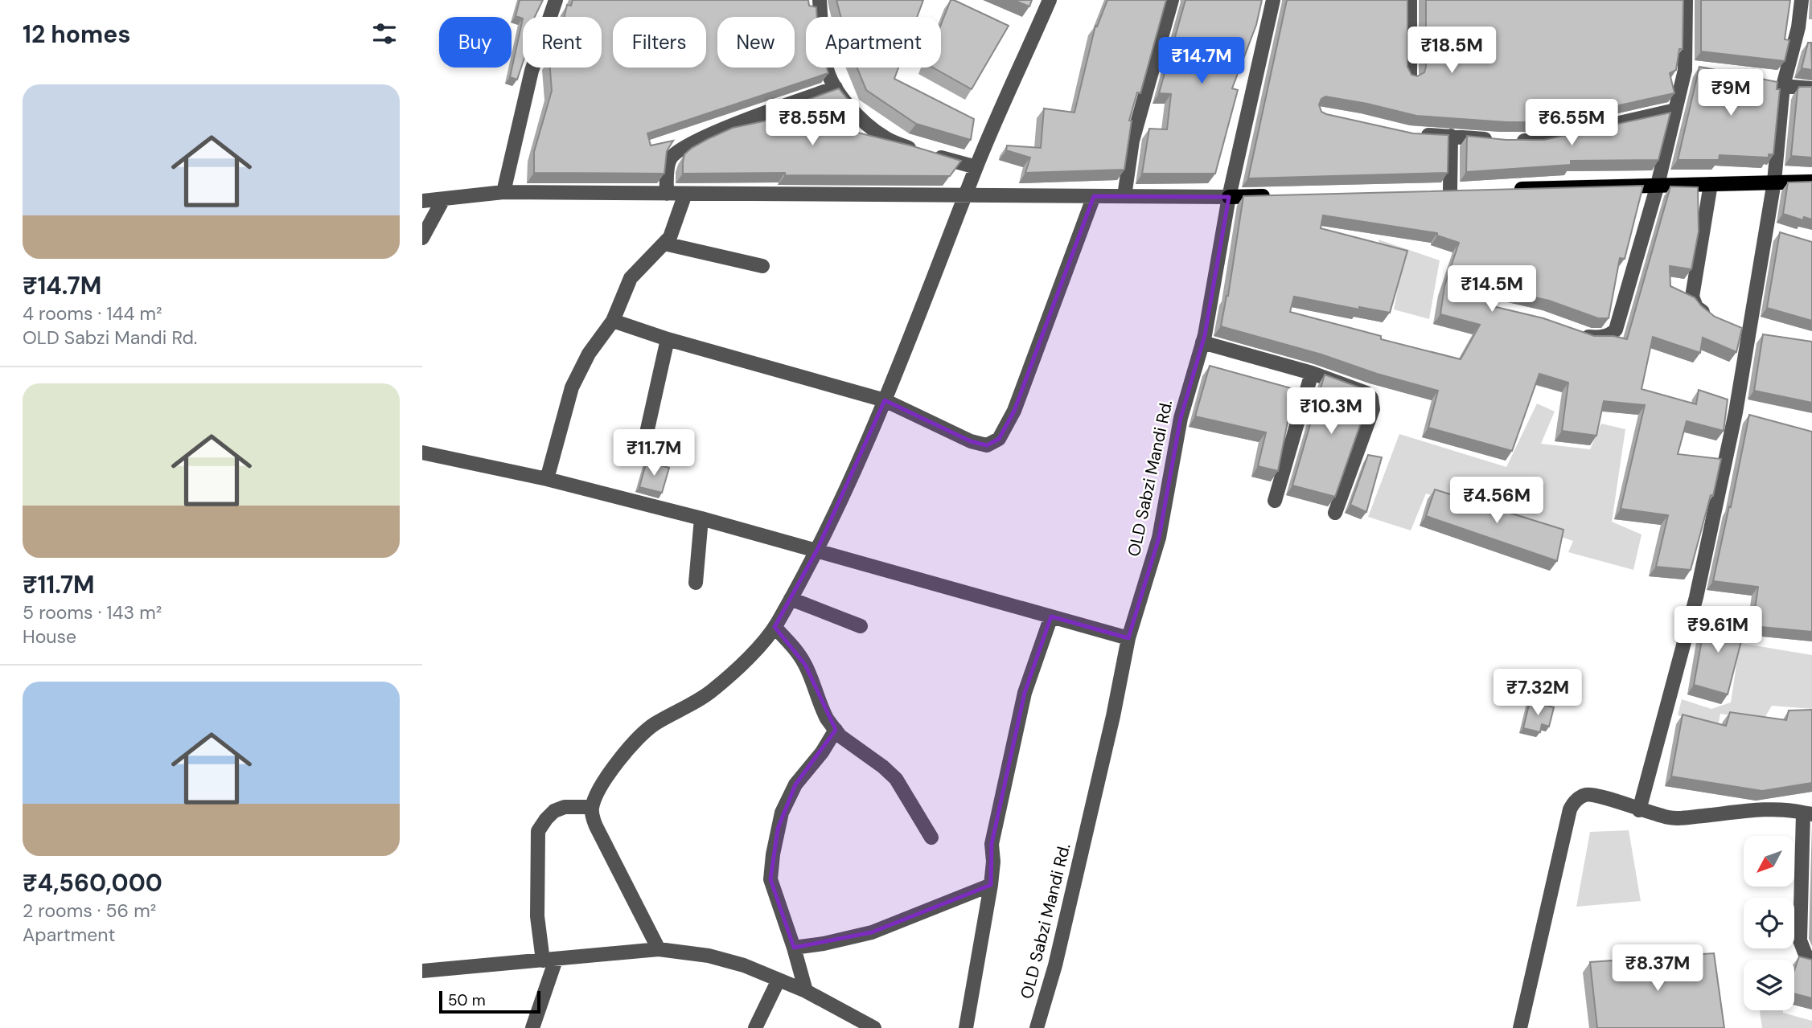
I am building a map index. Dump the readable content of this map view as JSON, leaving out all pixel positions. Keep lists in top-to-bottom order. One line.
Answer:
{"streets":{"street":["OLD Sabzi Mandi Rd."]},"scale_bar":"50 m","north":"bottom left","page":{"heading":"12 homes","chip":["Buy","Rent","Filters","New","Apartment"],"price":["₹18.5M","₹14.7M","₹9M","₹8.55M","₹6.55M","₹14.5M","₹10.3M","₹11.7M","₹4.56M","₹9.61M","₹7.32M","₹8.37M"],"list":[{"name":"₹14.7M","note":"4 rooms · 144 m² · OLD Sabzi Mandi Rd."},{"name":"₹11.7M","note":"5 rooms · 143 m² · House"},{"name":"₹4,560,000","note":"2 rooms · 56 m² · Apartment"}],"scale":"50 m"}}
